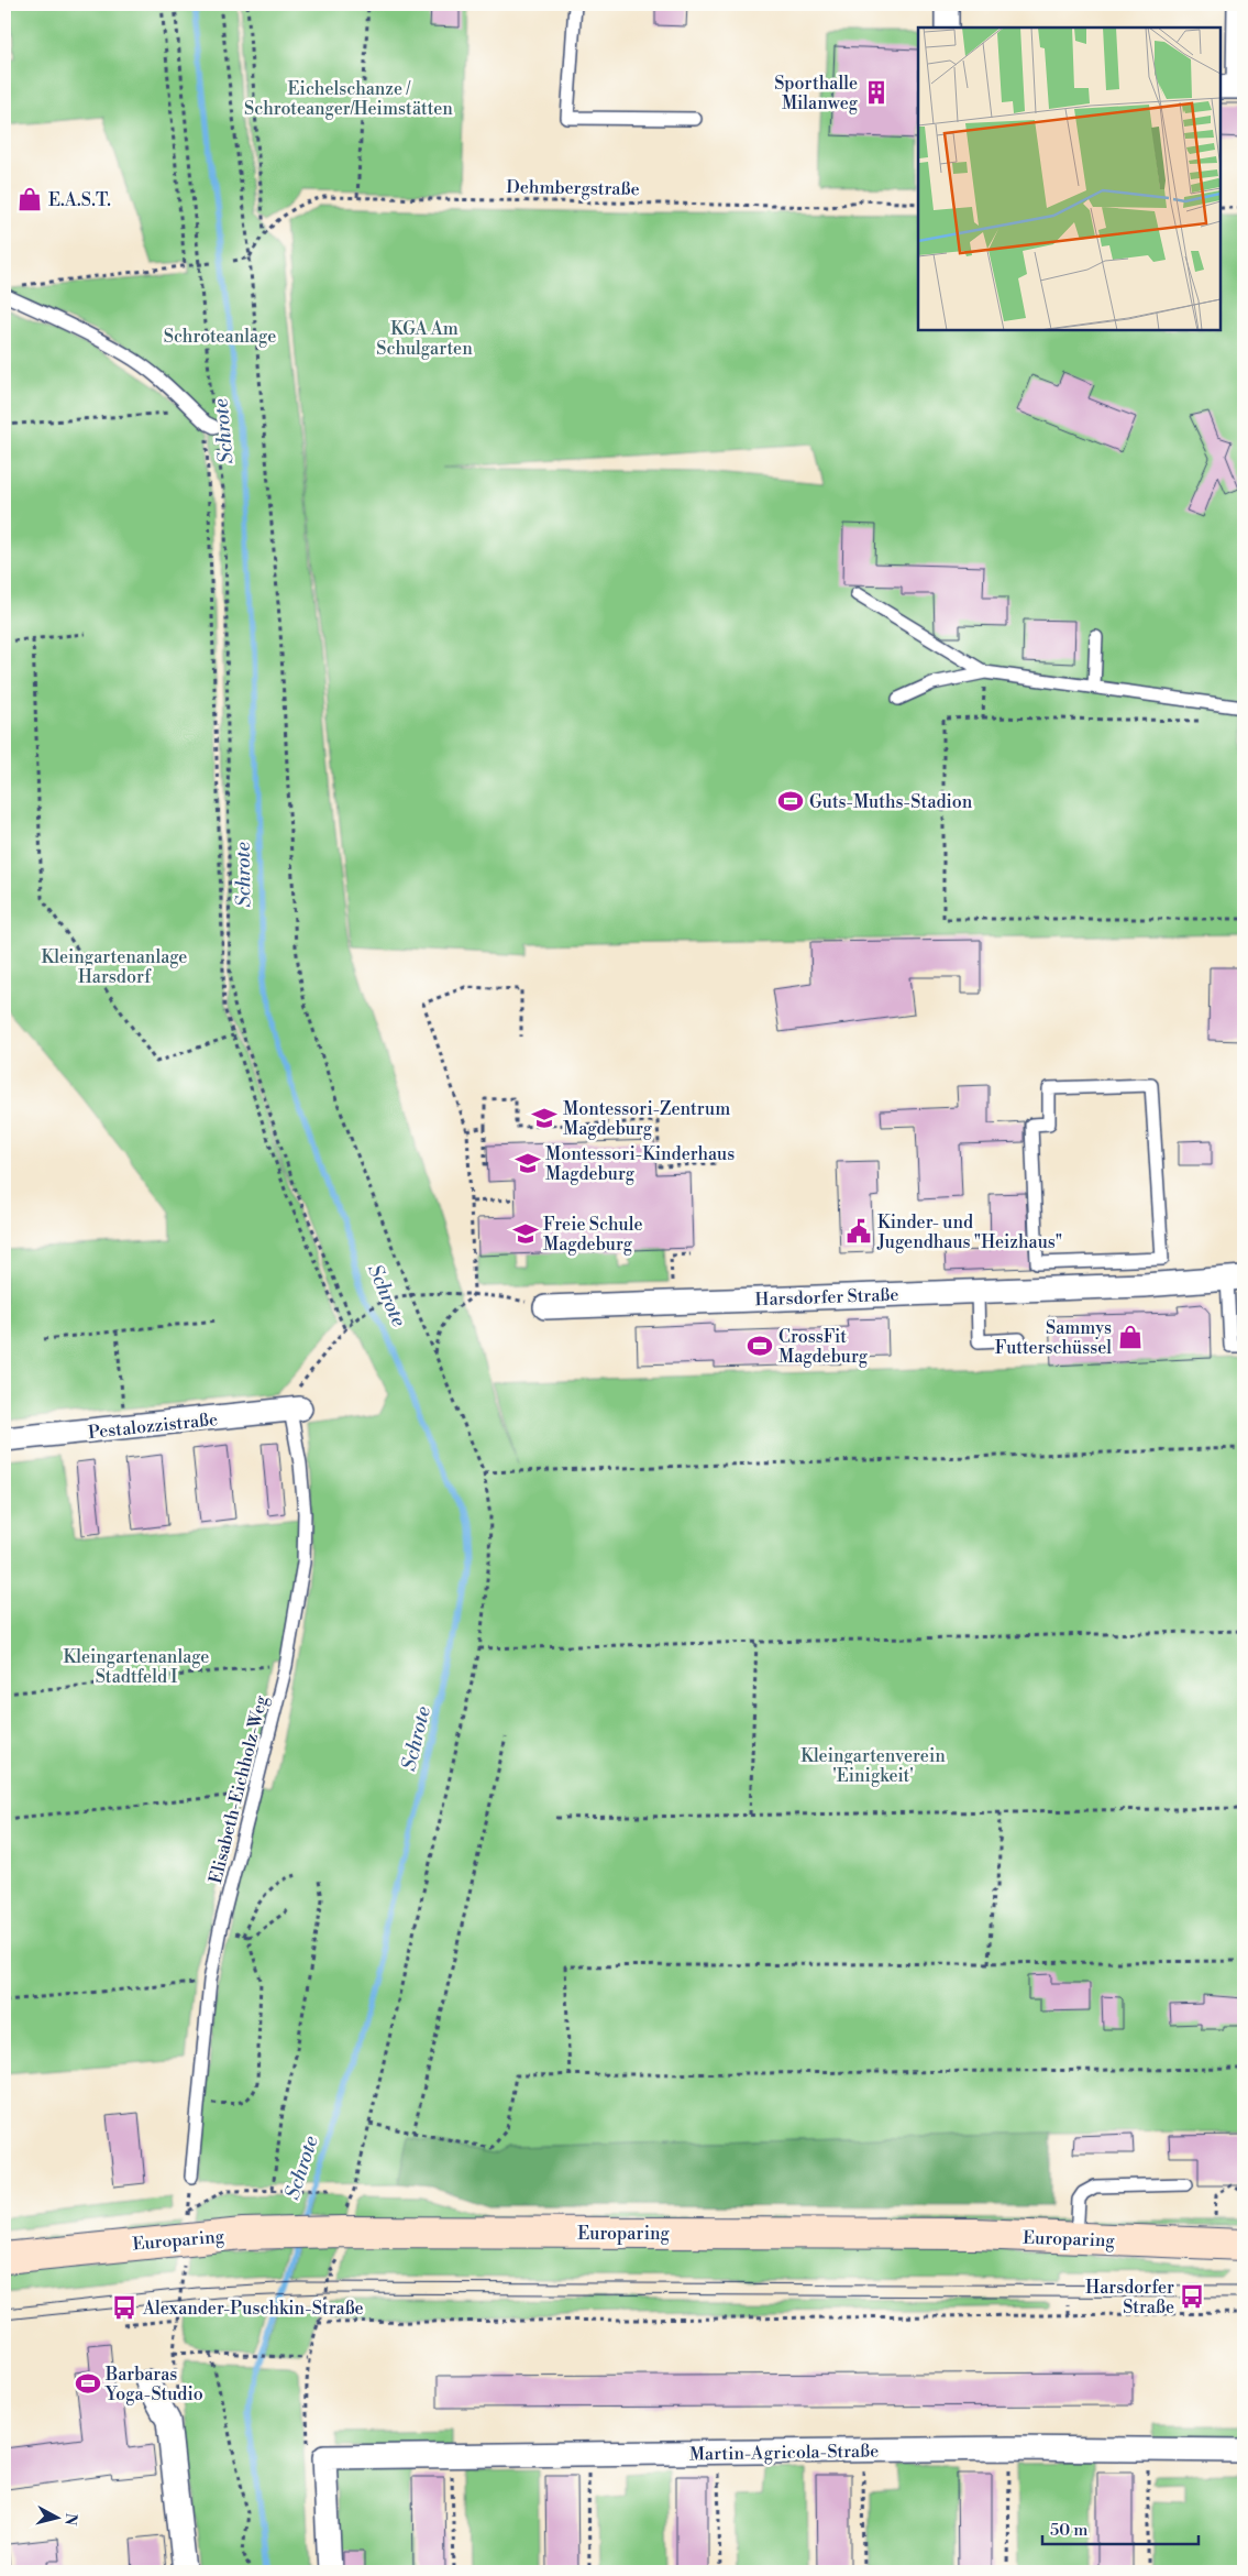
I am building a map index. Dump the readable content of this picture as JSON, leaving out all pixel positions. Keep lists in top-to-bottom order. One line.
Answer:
{"streets":{"main road":["Europaring"],"street":["Harsdorfer Straße","Pestalozzistraße","Martin-Agricola-Straße"],"lane":["Elisabeth-Eichholz-Weg"],"path":["Dehmbergstraße"]},"crossings":[["Pestalozzistraße","Elisabeth-Eichholz-Weg"]],"water":["Schrote"],"parks":["Eichelschanze / Schroteanger/Heimstätten","KGA Am Schulgarten","Schroteanlage","Kleingartenanlage Harsdorf","Kleingartenanlage Stadtfeld I","Kleingartenverein 'Einigkeit'"],"places":{"building":["Sporthalle Milanweg"],"shop":["E.A.S.T.","Sammys Futterschüssel"],"sports":["Guts-Muths-Stadion","CrossFit Magdeburg","Barbaras Yoga-Studio"],"school or university":["Montessori-Zentrum Magdeburg","Montessori-Kinderhaus Magdeburg","Freie Schule Magdeburg"],"public building":["Kinder- und Jugendhaus \"Heizhaus\""],"bus stop":["Harsdorfer Straße","Alexander-Puschkin-Straße"]},"scale_bar":"50 m","north":"right"}
